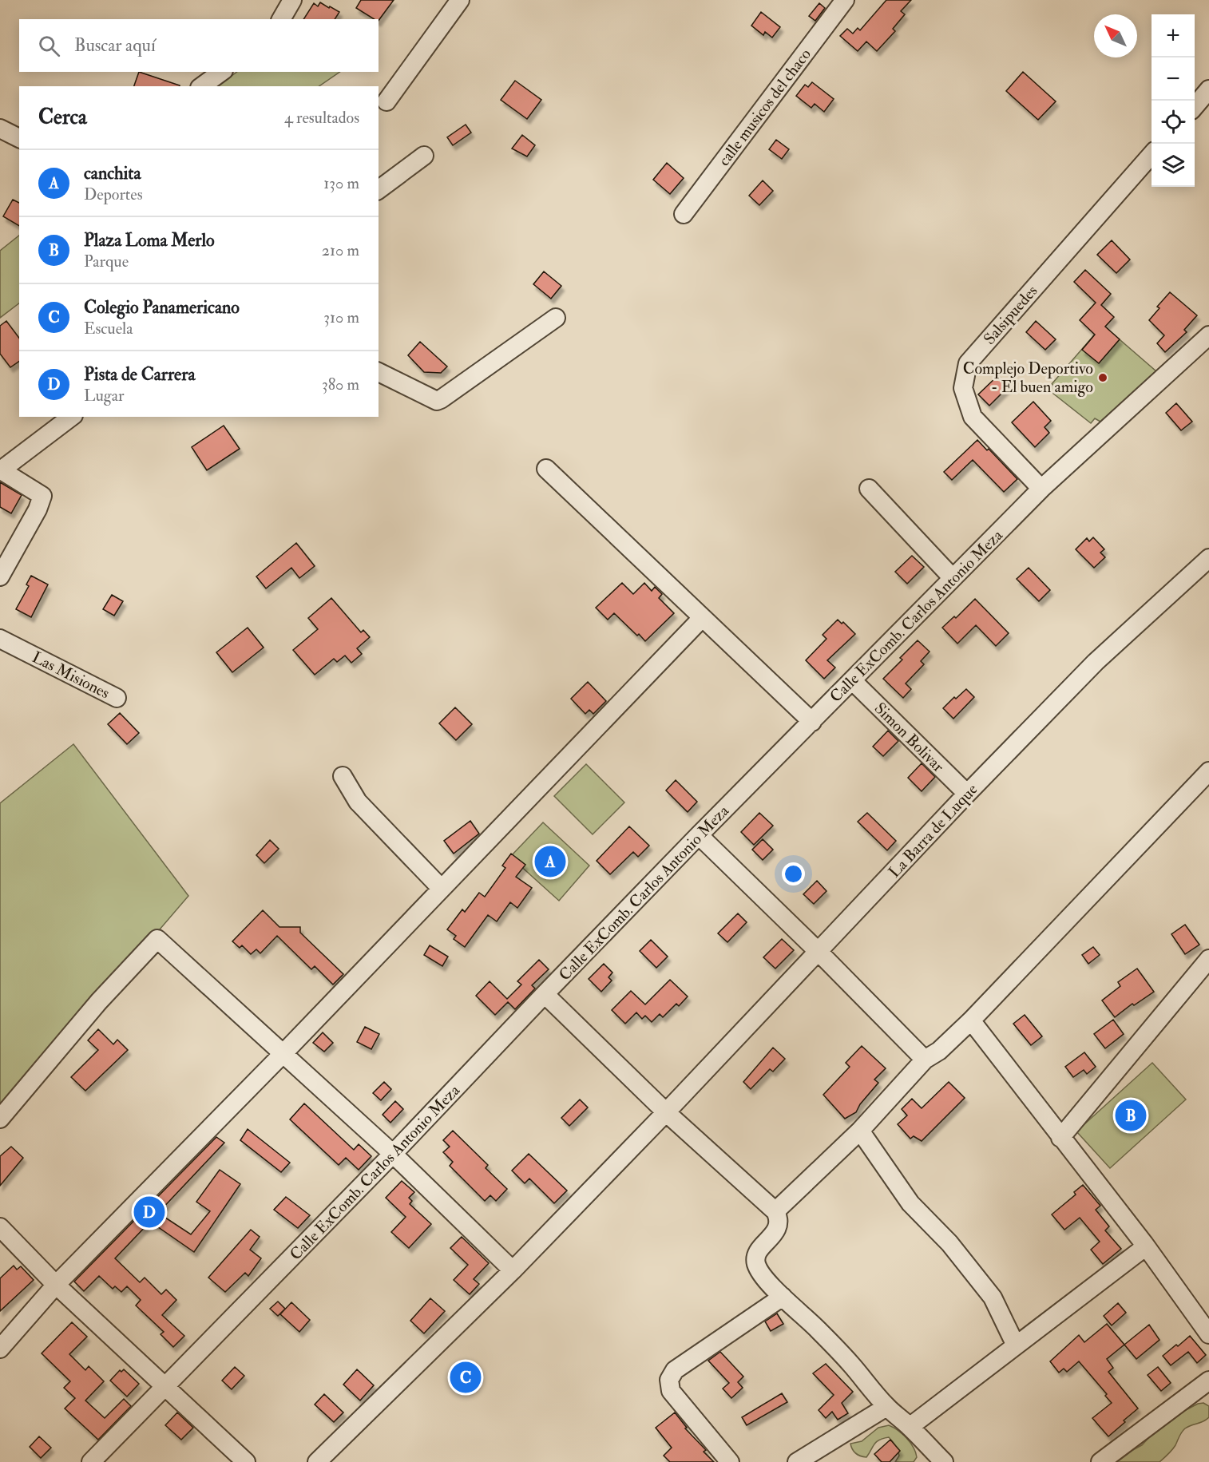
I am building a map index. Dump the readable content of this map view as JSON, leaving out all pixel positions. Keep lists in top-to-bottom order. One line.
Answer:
{"streets":{"street":["calle musicos del chaco","Salsipuedes","Calle ExComb. Carlos Antonio Meza","Las Misiones","Simon Bolivar","La Barra de Luque"]},"crossings":[["Salsipuedes","Calle ExComb. Carlos Antonio Meza"],["Calle ExComb. Carlos Antonio Meza","Simon Bolivar"],["Simon Bolivar","La Barra de Luque"]],"places":["Complejo Deportivo - El buen amigo"],"north":"top left","page":{"map_buttons":["+","−"],"search":"Buscar aquí","heading":["Cerca","4 resultados"],"list":[{"mark":"A","name":"canchita","note":"Deportes","value":"130 m"},{"mark":"B","name":"Plaza Loma Merlo","note":"Parque","value":"210 m"},{"mark":"C","name":"Colegio Panamericano","note":"Escuela","value":"310 m"},{"mark":"D","name":"Pista de Carrera","note":"Lugar","value":"380 m"}],"pins":["A","B","D","C"]}}
